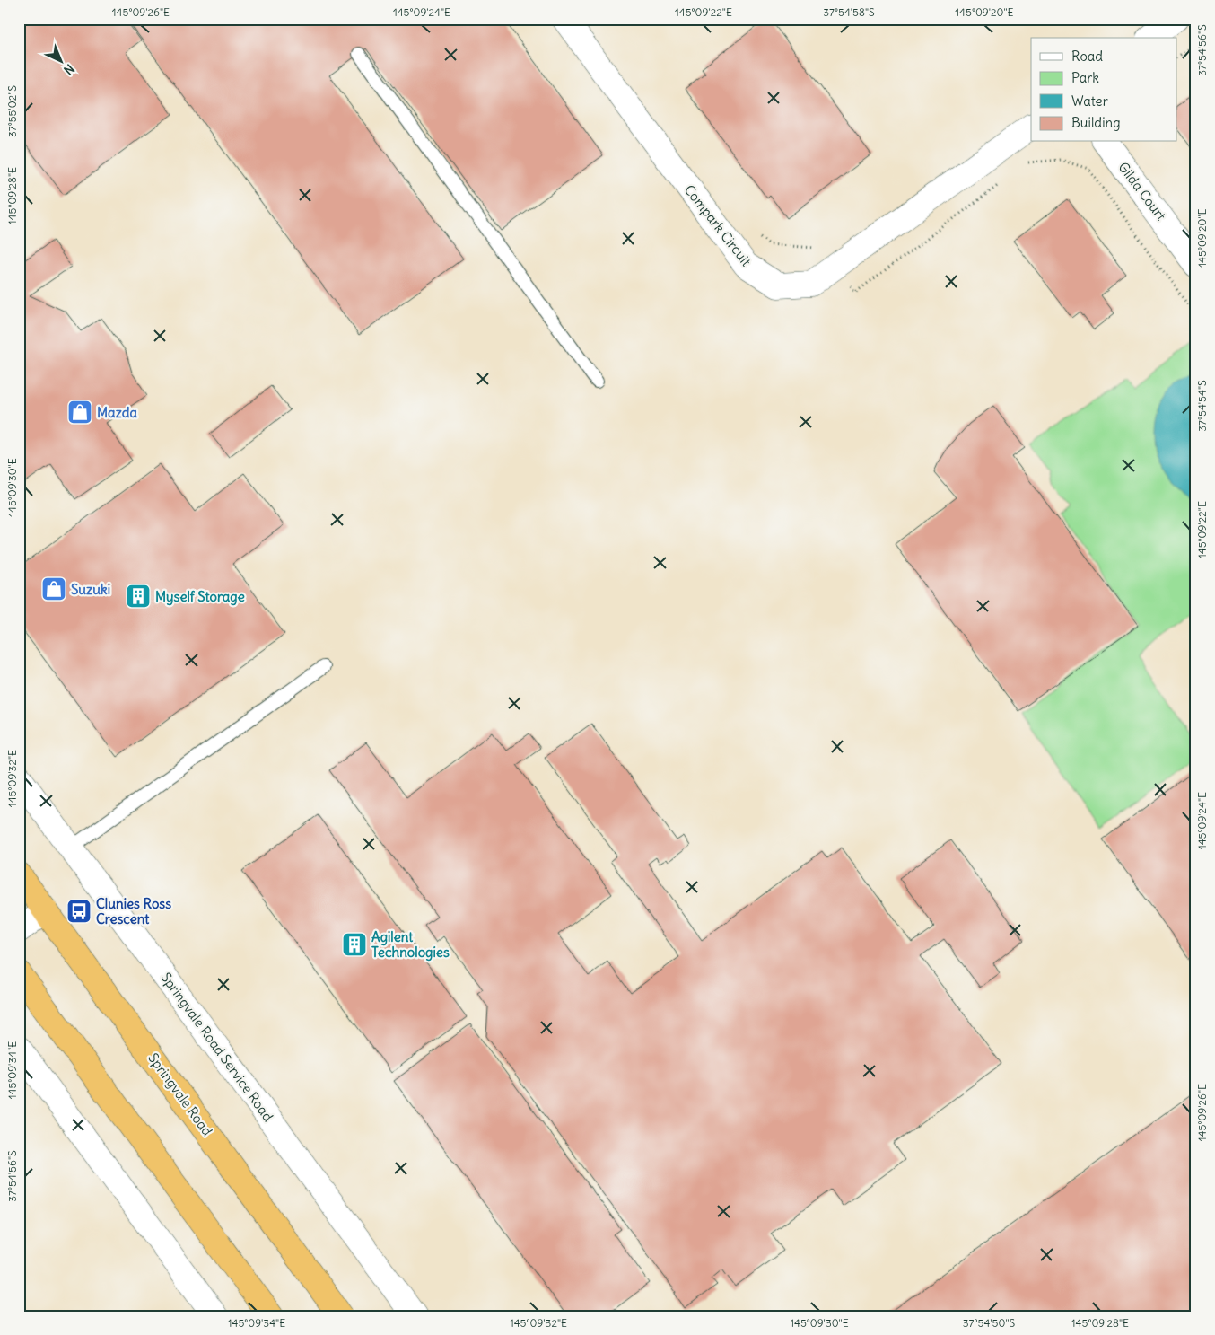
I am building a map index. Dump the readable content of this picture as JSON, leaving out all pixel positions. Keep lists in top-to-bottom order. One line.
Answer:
{"streets":{"highway":["Springvale Road"],"street":["Gilda Court","Compark Circuit","Springvale Road Service Road"]},"places":{"shop":["Mazda","Suzuki"],"building":["Myself Storage","Agilent Technologies"],"bus stop":["Clunies Ross Crescent"]},"legend":["Road","Park","Water","Building"],"north":"bottom right","coordinates":["145°09'26\"E","145°09'24\"E","145°09'22\"E","37°54'58\"S","145°09'20\"E","37°54'56\"S","37°55'02\"S","145°09'28\"E","37°54'54\"S","145°09'30\"E","145°09'32\"E","145°09'34\"E","37°54'50\"S"]}
